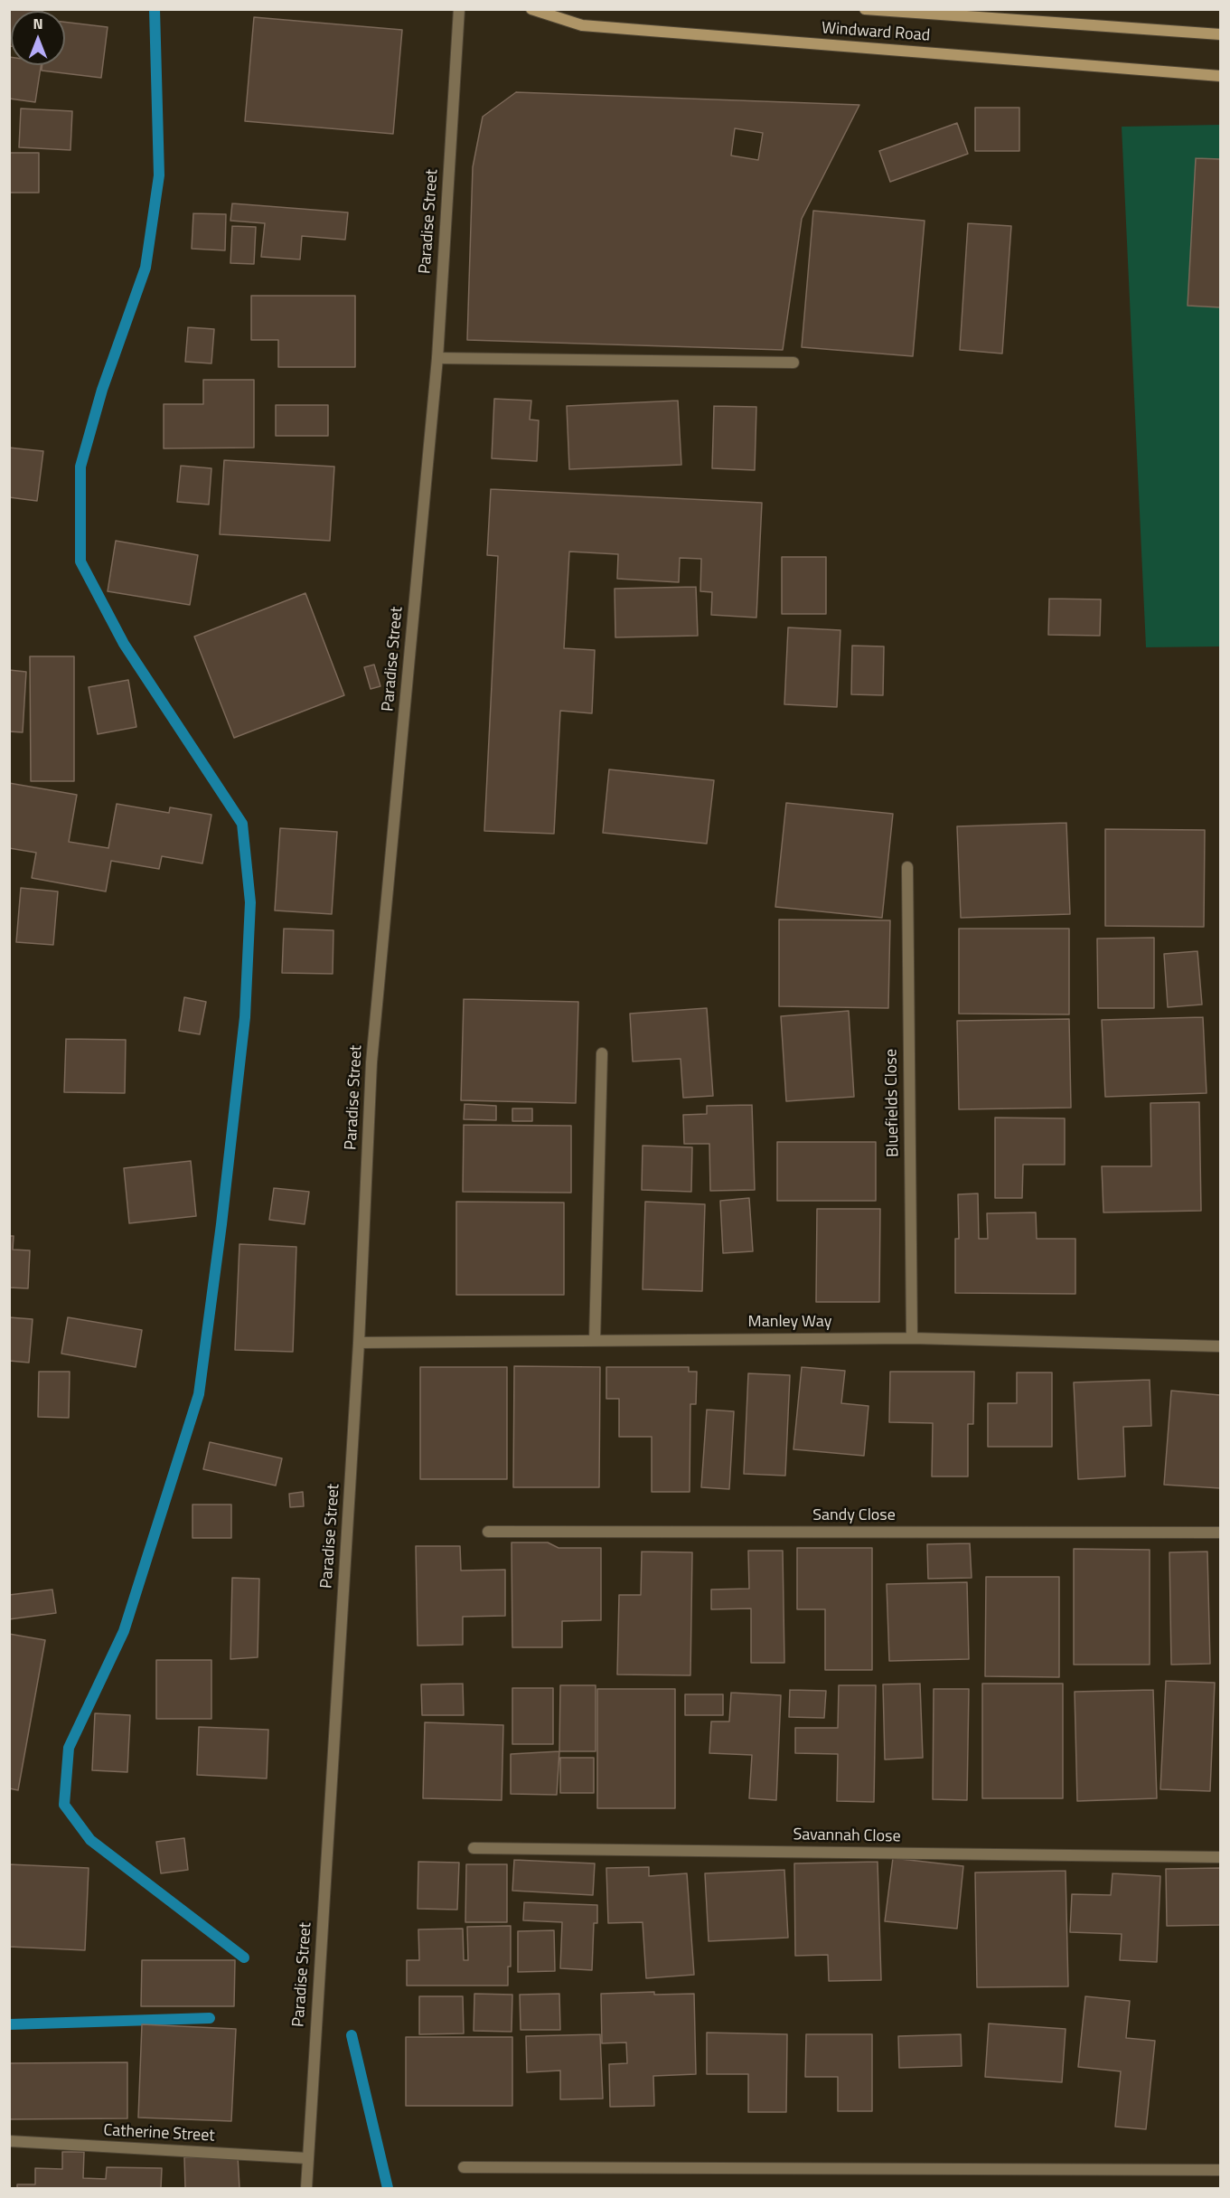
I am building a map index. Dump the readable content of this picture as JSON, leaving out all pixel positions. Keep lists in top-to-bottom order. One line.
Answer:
{"streets":{"main road":["Windward Road"],"street":["Paradise Street","Bluefields Close","Manley Way","Sandy Close","Savannah Close","Catherine Street"]},"crossings":[["Paradise Street","Manley Way"],["Paradise Street","Catherine Street"],["Bluefields Close","Manley Way"]],"north":"top"}
